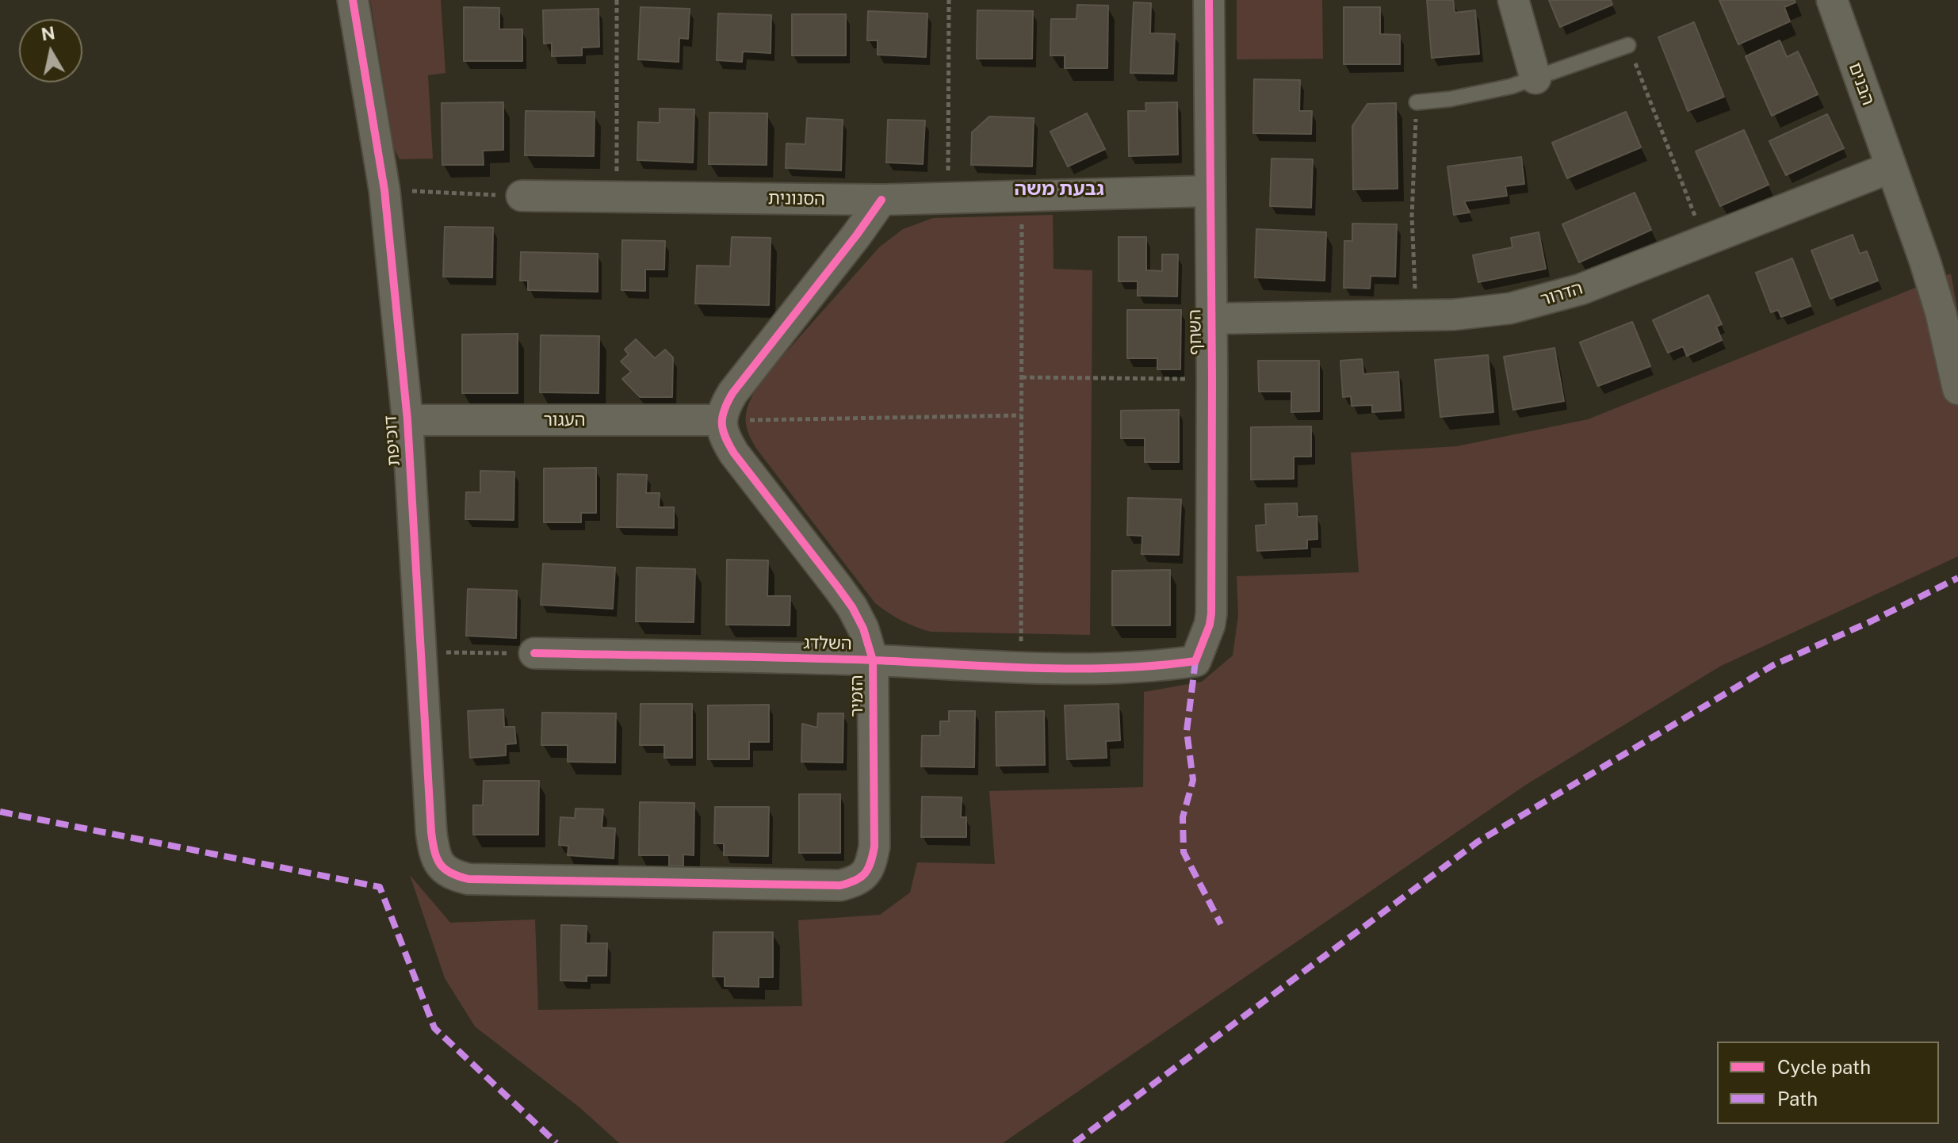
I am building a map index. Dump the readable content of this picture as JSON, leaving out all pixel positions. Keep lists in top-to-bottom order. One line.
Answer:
{"streets":{"street":["הבנים","הסנונית","הדרור","השחף","העגור","דוכיפת","השלדג","הזמיר"]},"crossings":[["הבנים","הדרור"],["הסנונית","השחף"],["הדרור","השחף"],["השחף","השלדג"],["העגור","דוכיפת"],["העגור","הזמיר"],["דוכיפת","הזמיר"],["השלדג","הזמיר"]],"districts":["גבעת משה"],"legend":["Cycle path","Path"],"north":"top"}
